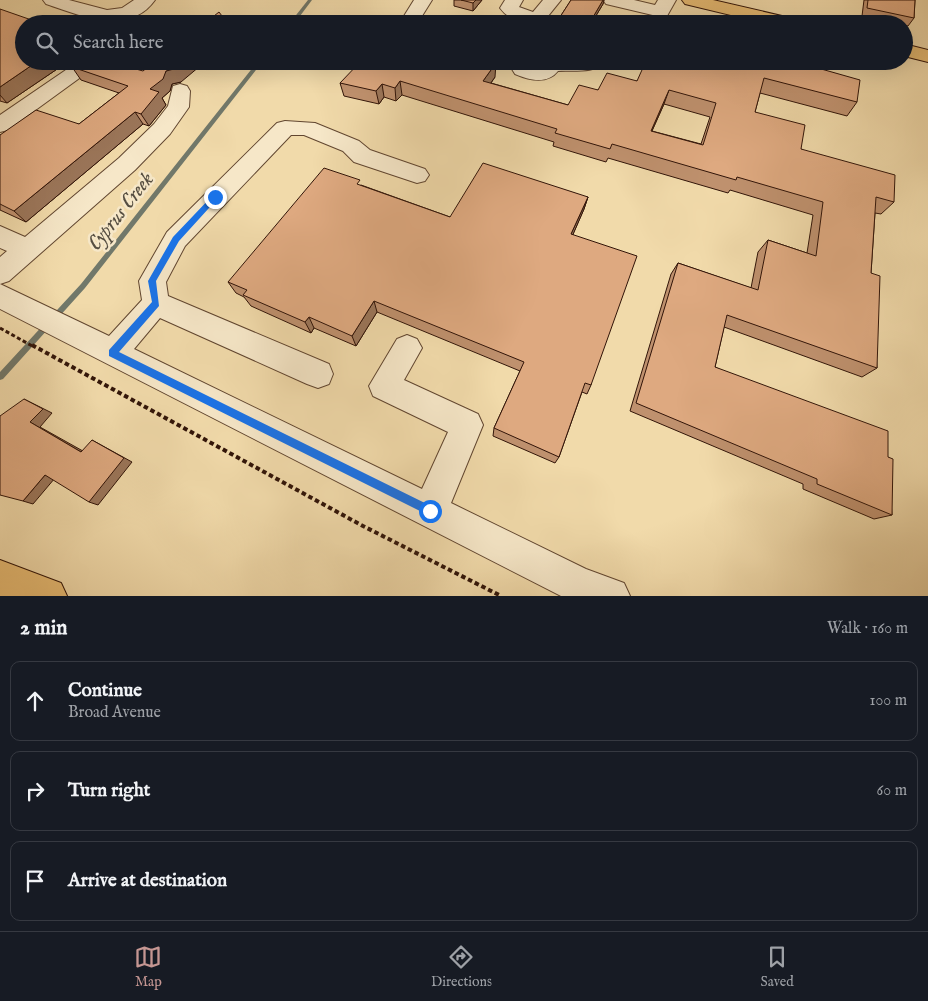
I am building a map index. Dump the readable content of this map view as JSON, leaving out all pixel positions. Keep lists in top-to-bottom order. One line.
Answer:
{"water":["Cyprus Creek"],"page":{"search":"Search here","heading":["2 min","Walk · 160 m"],"list":[["Continue","Broad Avenue","100 m"],["Turn right","60 m"],"Arrive at destination"],"nav":["Map","Directions","Saved"]}}
